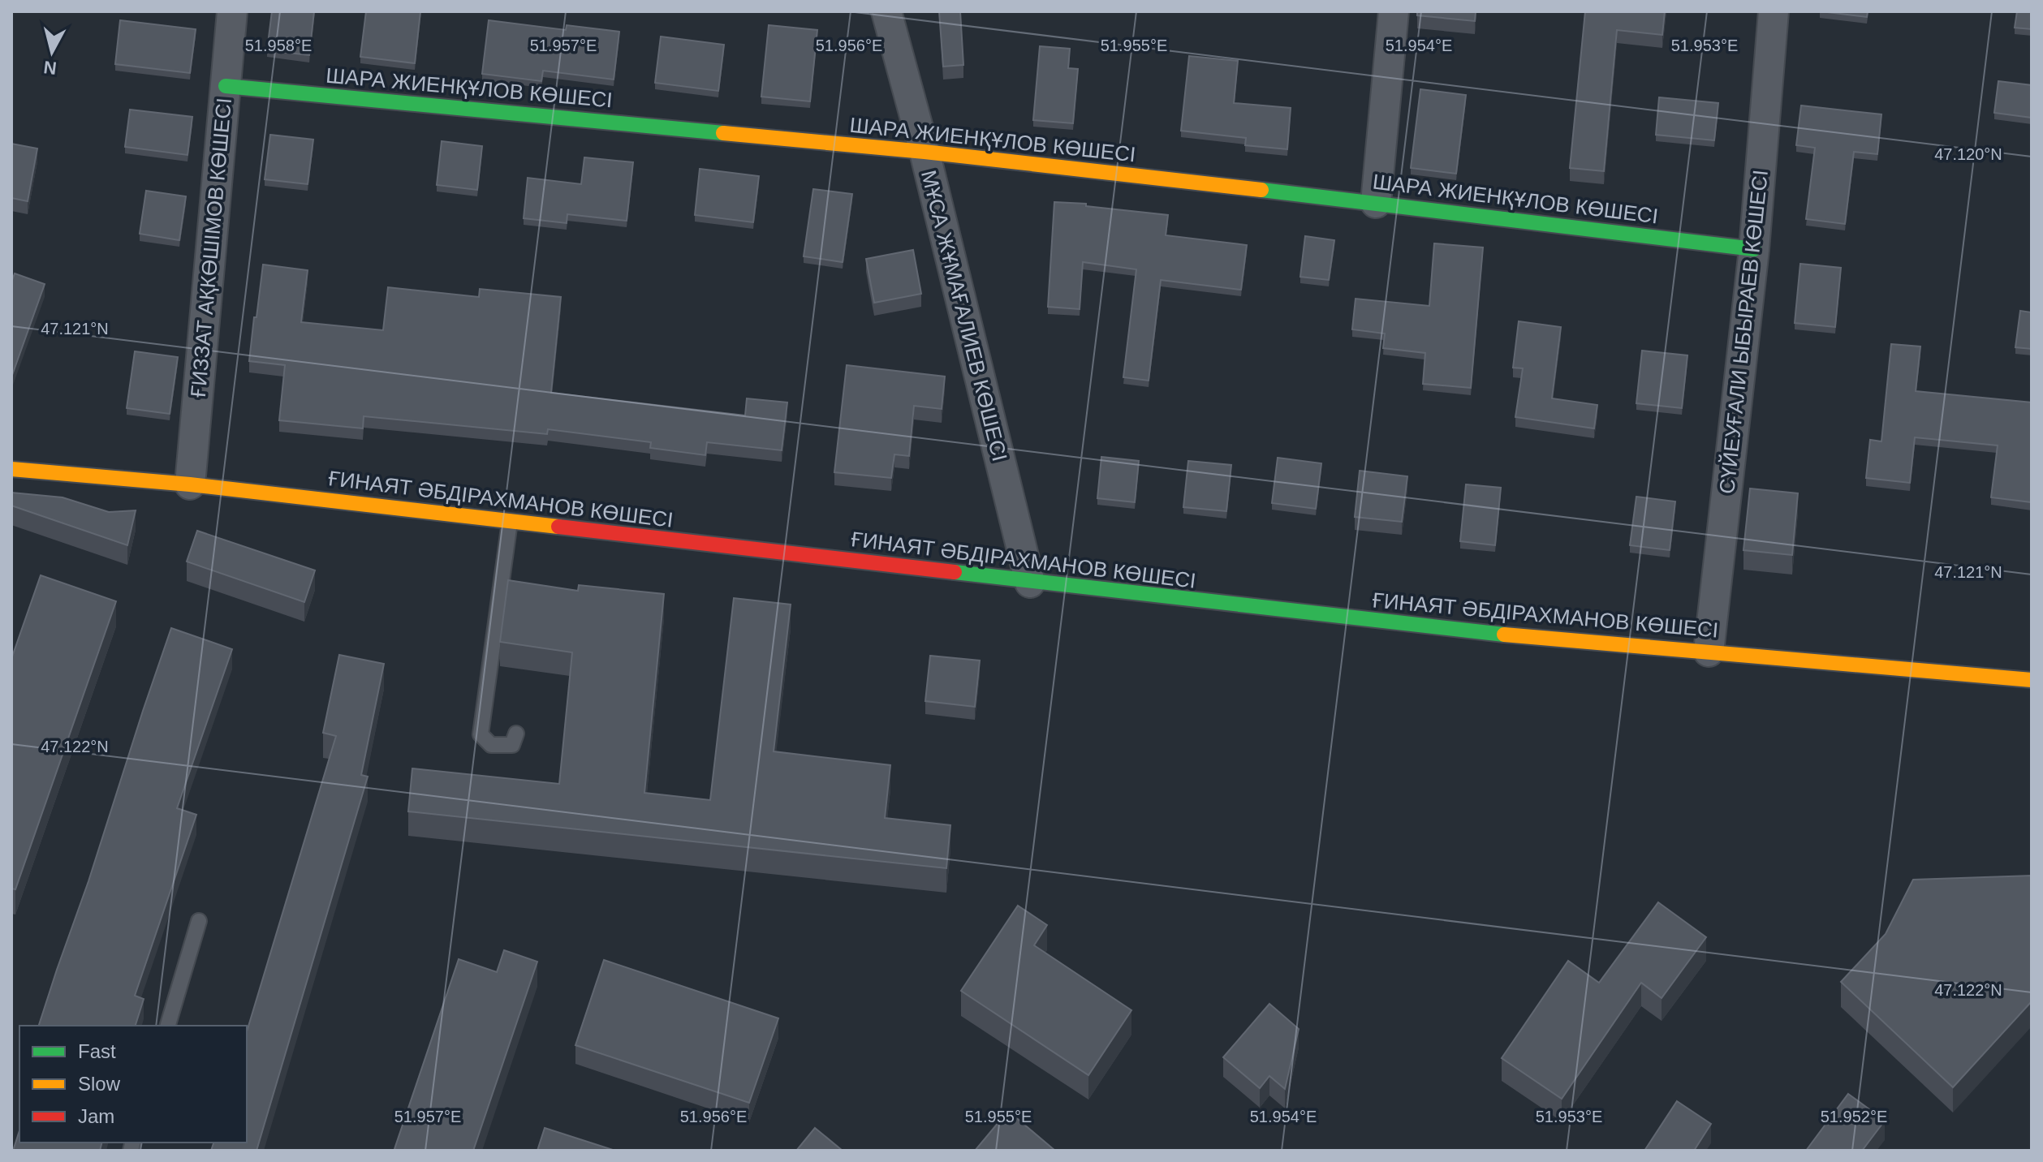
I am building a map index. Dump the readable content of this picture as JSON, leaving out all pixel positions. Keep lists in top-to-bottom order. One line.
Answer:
{"streets":{"street":["ШАРА ЖИЕНҚҰЛОВ КӨШЕСІ","ҒИЗЗАТ АҚКӨШІМОВ КӨШЕСI","МҰСА ЖҰМАҒАЛИЕВ КӨШЕСІ","СҮЙЕУҒАЛИ ЫБЫРАЕВ КӨШЕСI","ҒИНАЯТ ӘБДІРАХМАНОВ КӨШЕСІ"]},"crossings":[["ШАРА ЖИЕНҚҰЛОВ КӨШЕСІ","ҒИЗЗАТ АҚКӨШІМОВ КӨШЕСI"],["ШАРА ЖИЕНҚҰЛОВ КӨШЕСІ","МҰСА ЖҰМАҒАЛИЕВ КӨШЕСІ"],["ШАРА ЖИЕНҚҰЛОВ КӨШЕСІ","СҮЙЕУҒАЛИ ЫБЫРАЕВ КӨШЕСI"],["ҒИЗЗАТ АҚКӨШІМОВ КӨШЕСI","ҒИНАЯТ ӘБДІРАХМАНОВ КӨШЕСІ"],["МҰСА ЖҰМАҒАЛИЕВ КӨШЕСІ","ҒИНАЯТ ӘБДІРАХМАНОВ КӨШЕСІ"],["СҮЙЕУҒАЛИ ЫБЫРАЕВ КӨШЕСI","ҒИНАЯТ ӘБДІРАХМАНОВ КӨШЕСІ"]],"legend":["Fast","Slow","Jam"],"north":"bottom","coordinates":["51.958°E","51.957°E","51.956°E","51.955°E","51.954°E","51.953°E","47.120°N","47.121°N","47.122°N","51.952°E"]}
